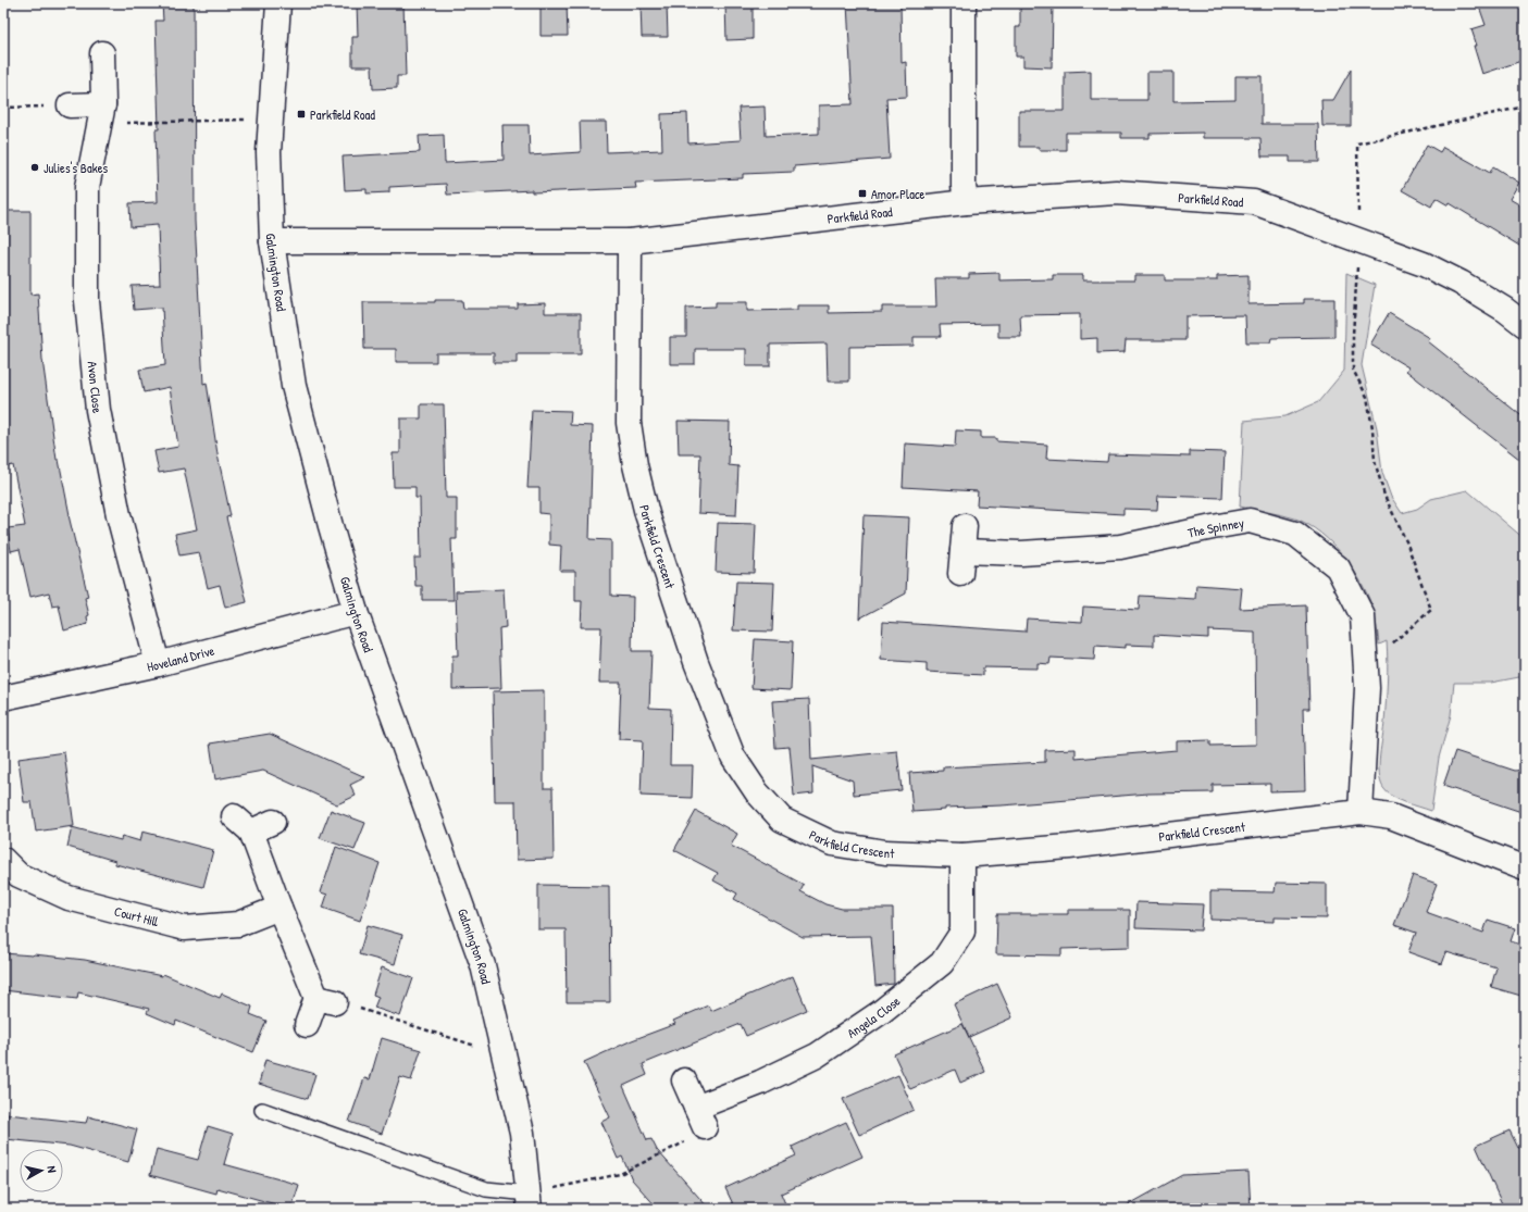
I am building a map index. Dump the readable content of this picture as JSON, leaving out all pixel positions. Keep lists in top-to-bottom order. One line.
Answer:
{"streets":{"street":["Parkfield Road","Galmington Road","Avon Close","The Spinney","Parkfield Crescent","Hoveland Drive","Court Hill","Angela Close"]},"crossings":[["Parkfield Road","Galmington Road"],["Parkfield Road","Parkfield Crescent"],["Galmington Road","Hoveland Drive"],["Avon Close","Hoveland Drive"],["The Spinney","Parkfield Crescent"],["Parkfield Crescent","Angela Close"]],"places":{"transit":["Parkfield Road","Amor Place"],"other":["Julies's Bakes"]},"north":"right"}
